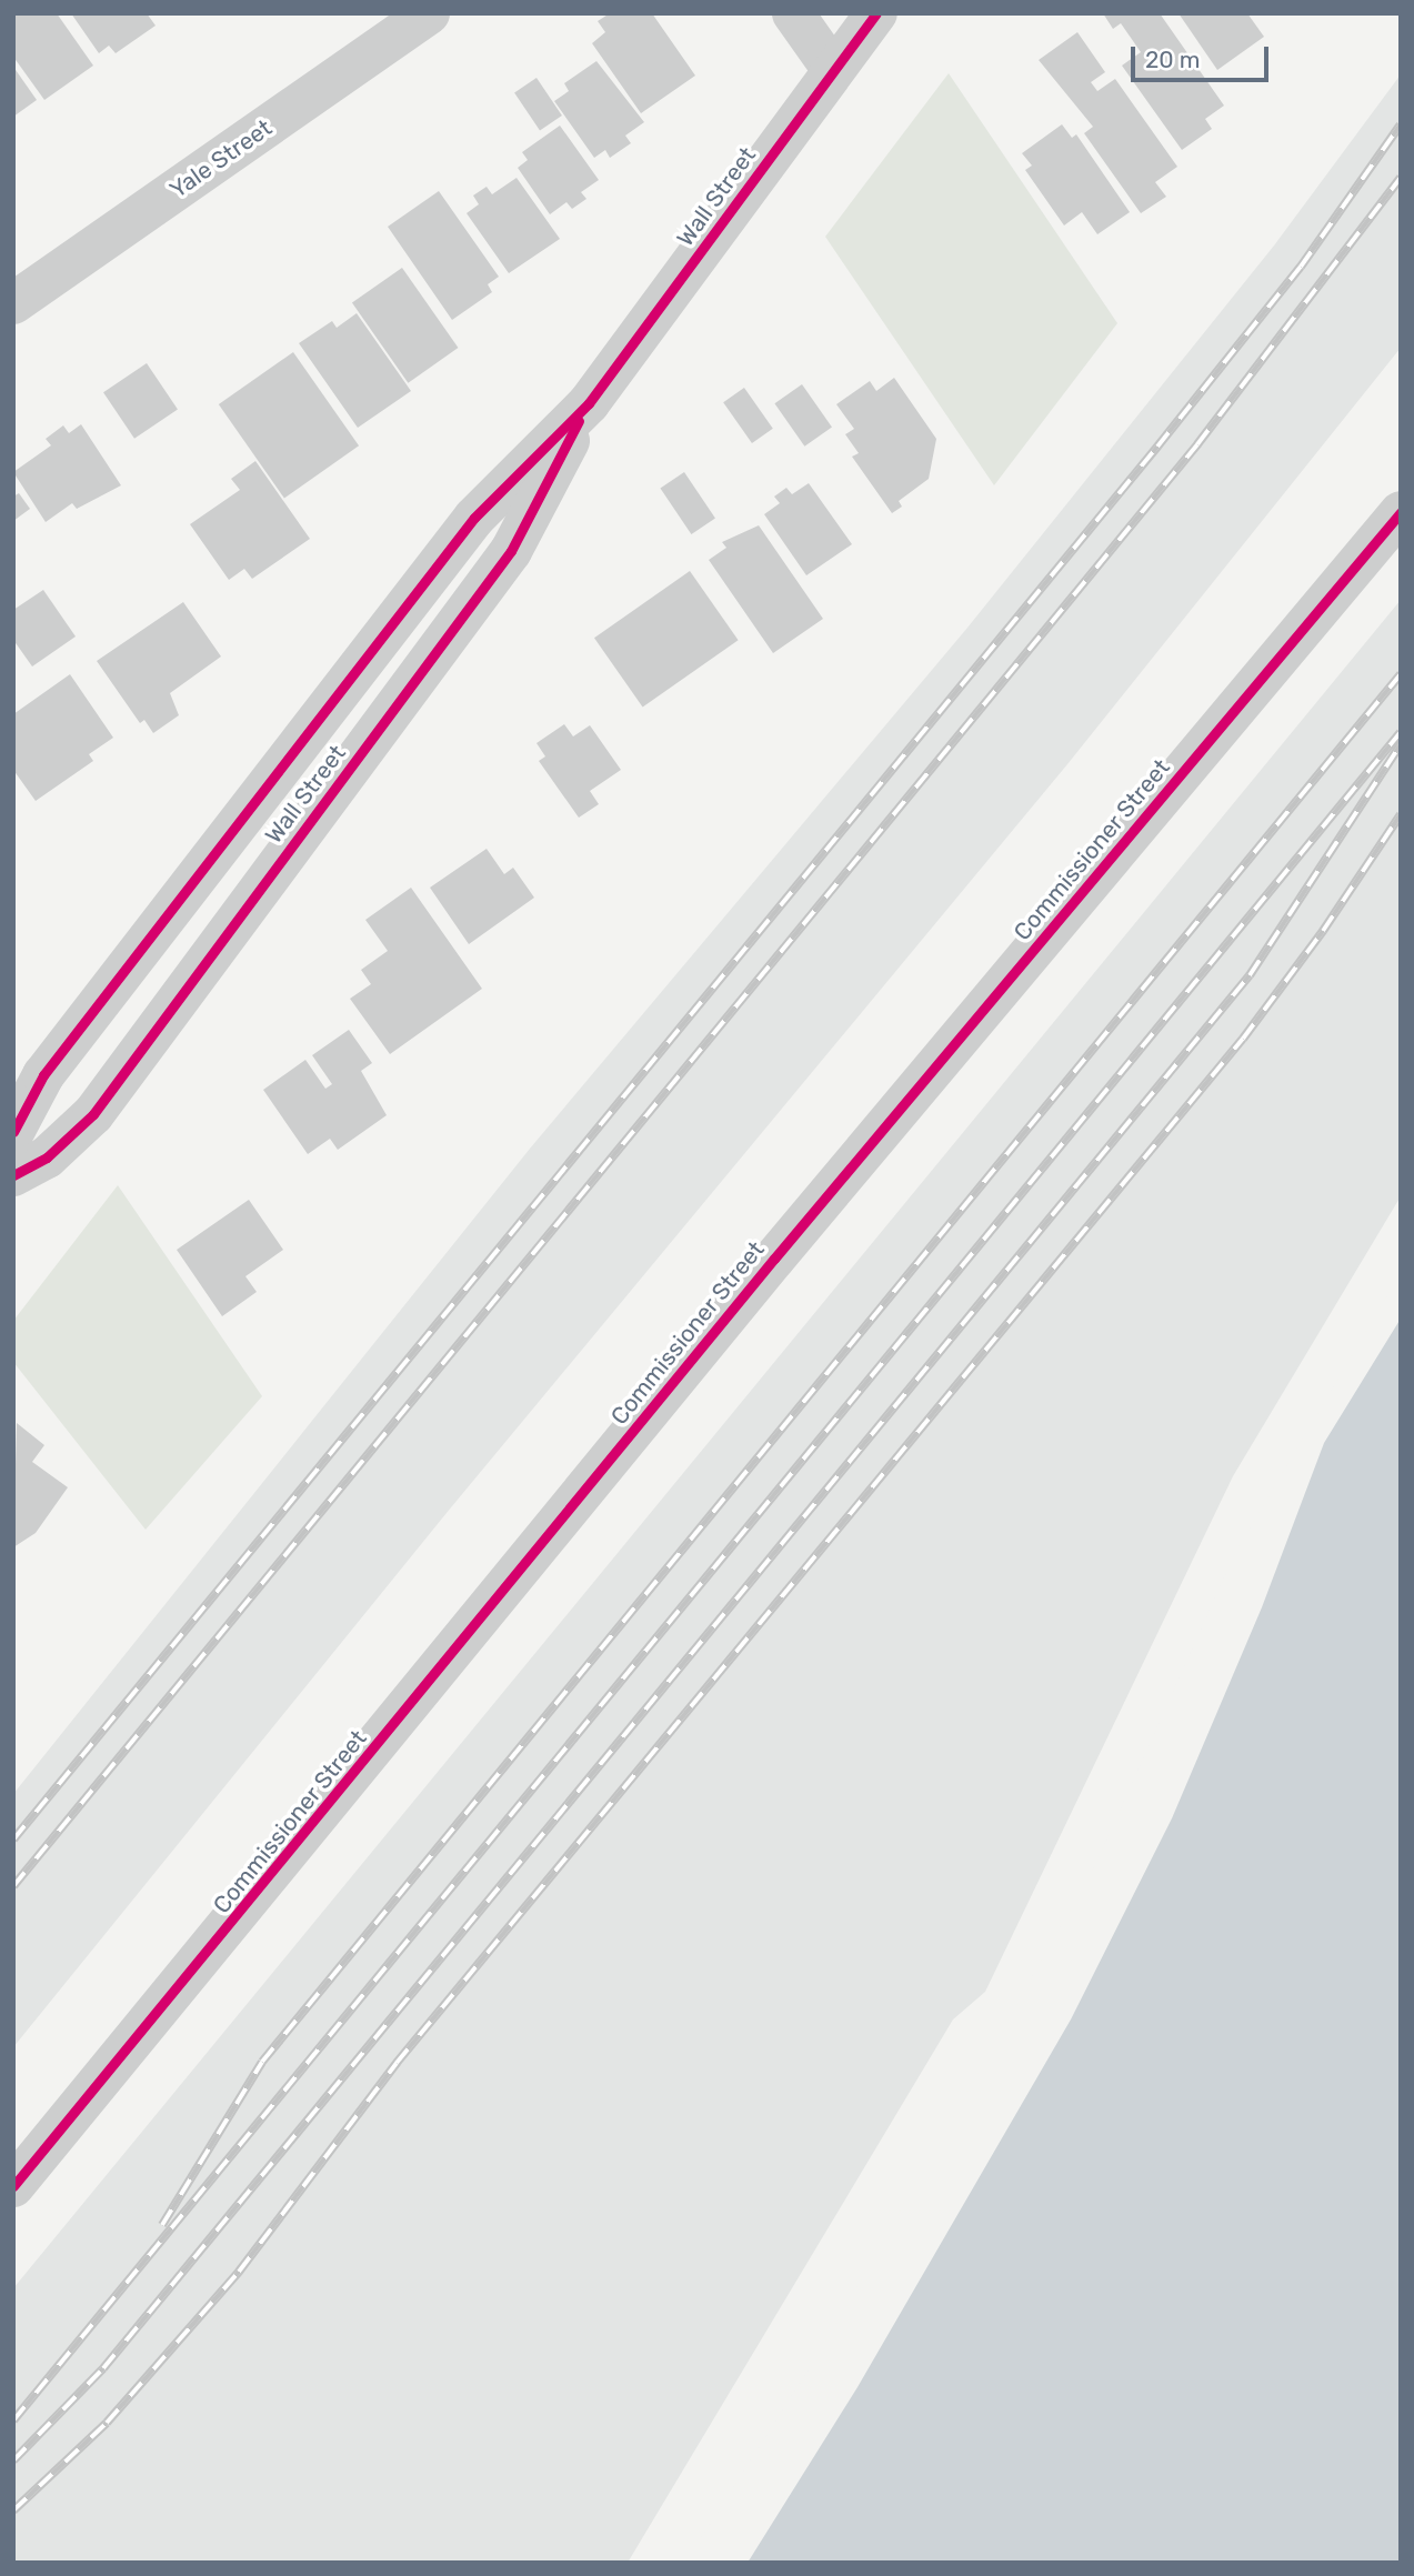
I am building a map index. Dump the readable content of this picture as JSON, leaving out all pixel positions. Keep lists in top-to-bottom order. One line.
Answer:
{"streets":{"street":["Yale Street","Wall Street","Commissioner Street"]},"scale_bar":"20 m"}
